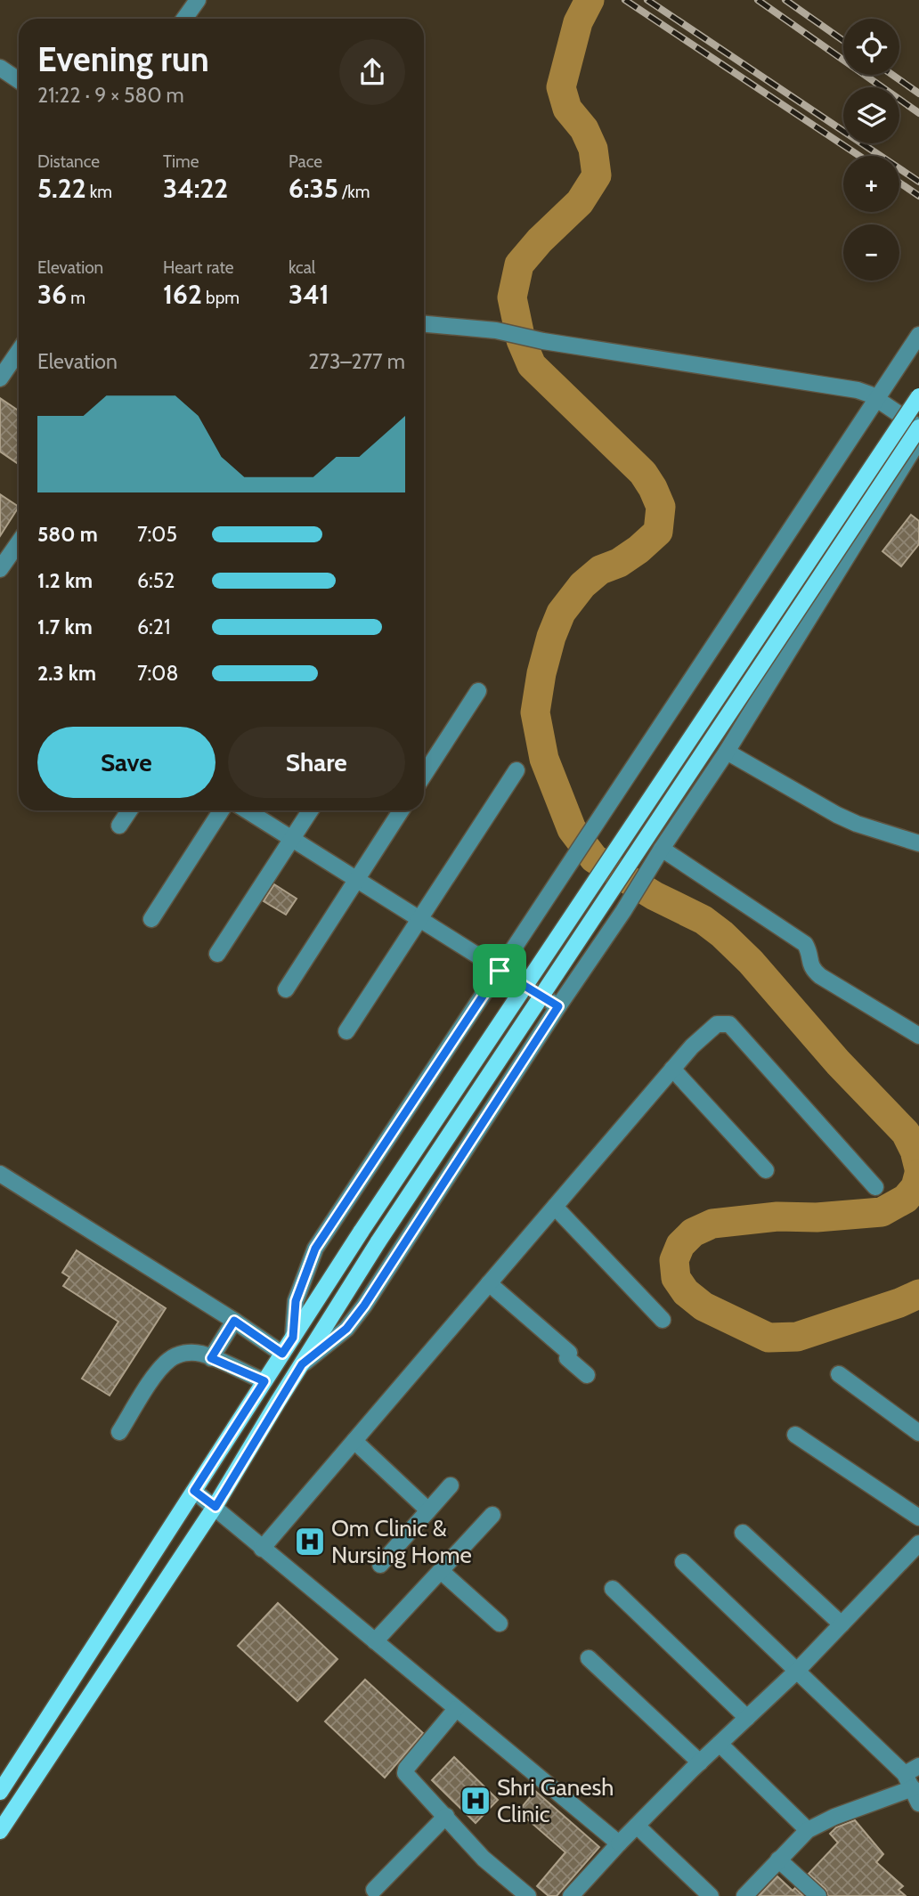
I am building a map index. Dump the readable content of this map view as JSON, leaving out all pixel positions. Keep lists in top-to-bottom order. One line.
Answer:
{"places":{"hospital":["Om Clinic & Nursing Home","Shri Ganesh Clinic"]},"page":{"map_buttons":["+","−"],"heading":["Evening run","21:22 · 9 × 580 m"],"stats":[["Distance","5.22 km"],["Time","34:22"],["Pace","6:35 /km"],["Elevation","36 m"],["Heart rate","162 bpm"],["kcal","341"]],"chart":["Elevation","273–277 m"],"list":[{"name":"580 m","note":"7:05"},{"name":"1.2 km","note":"6:52"},{"name":"1.7 km","note":"6:21"},{"name":"2.3 km","note":"7:08"}],"buttons":["Save","Share"]}}
